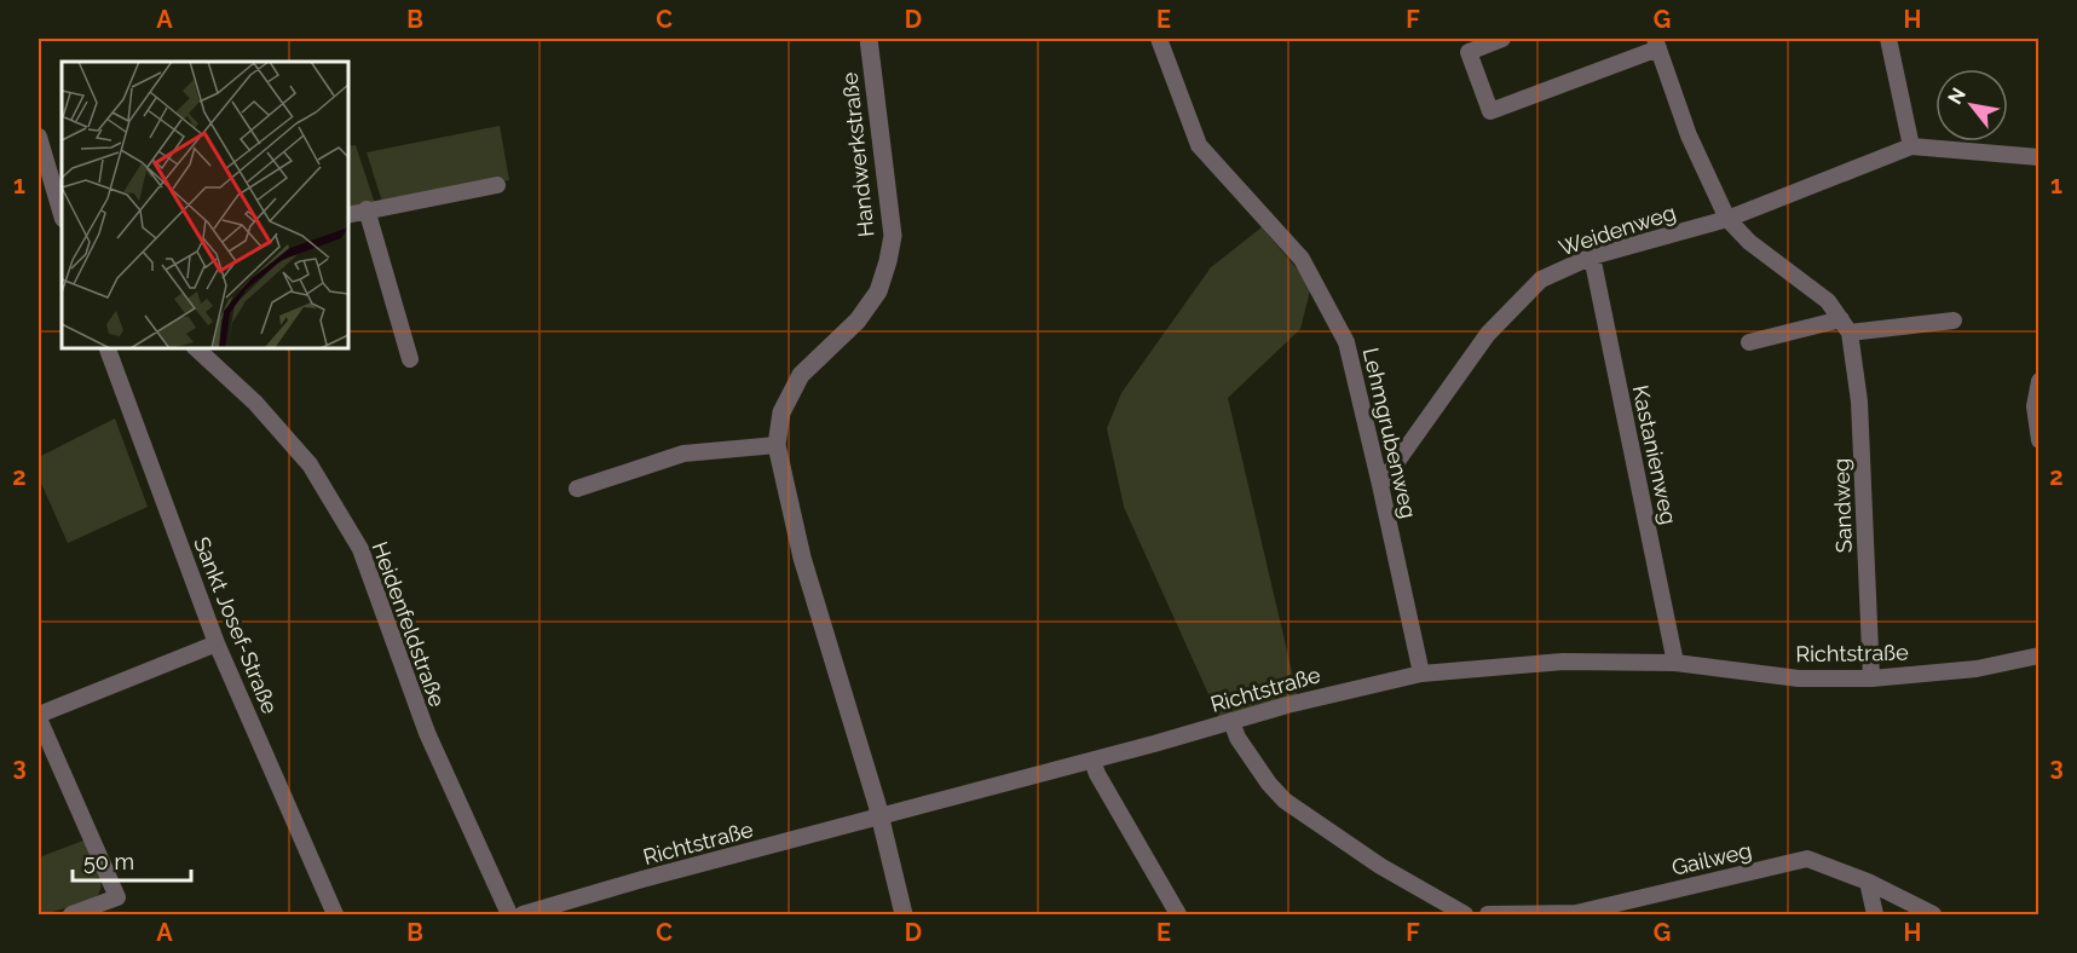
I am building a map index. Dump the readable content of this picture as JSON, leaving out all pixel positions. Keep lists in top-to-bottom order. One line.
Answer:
{"streets":{"street":["Handwerkstraße","Weidenweg","Lehmgrubenweg","Kastanienweg","Sandweg","Heidenfeldstraße","Sankt Josef-Straße","Richtstraße","Gailweg"]},"crossings":[["Handwerkstraße","Richtstraße"],["Weidenweg","Lehmgrubenweg"],["Weidenweg","Kastanienweg"],["Lehmgrubenweg","Richtstraße"],["Kastanienweg","Richtstraße"],["Sandweg","Richtstraße"]],"scale_bar":"50 m","north":"top left","grid":{"columns":["A","B","C","D","E","F","G","H"],"rows":["1","2","3"]}}
